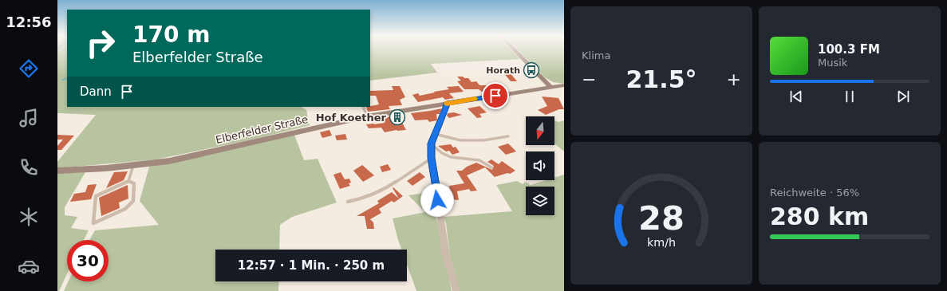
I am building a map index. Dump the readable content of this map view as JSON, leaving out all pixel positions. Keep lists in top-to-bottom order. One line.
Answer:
{"streets":{"main road":["Elberfelder Straße"]},"places":{"bus stop":["Horath"],"building":["Hof Koether"]},"north":"bottom","page":{"tabs":"12:56","tile":["Klima",["Reichweite · 56%","280 km"]],"turn":["170 m","Elberfelder Straße"],"song":["100.3 FM","Musik"],"heat":["−","21.5°","+"],"then":"Dann","limit":"30","trip":"12:57 · 1 Min. · 250 m","gauge":["28","km/h"]}}
